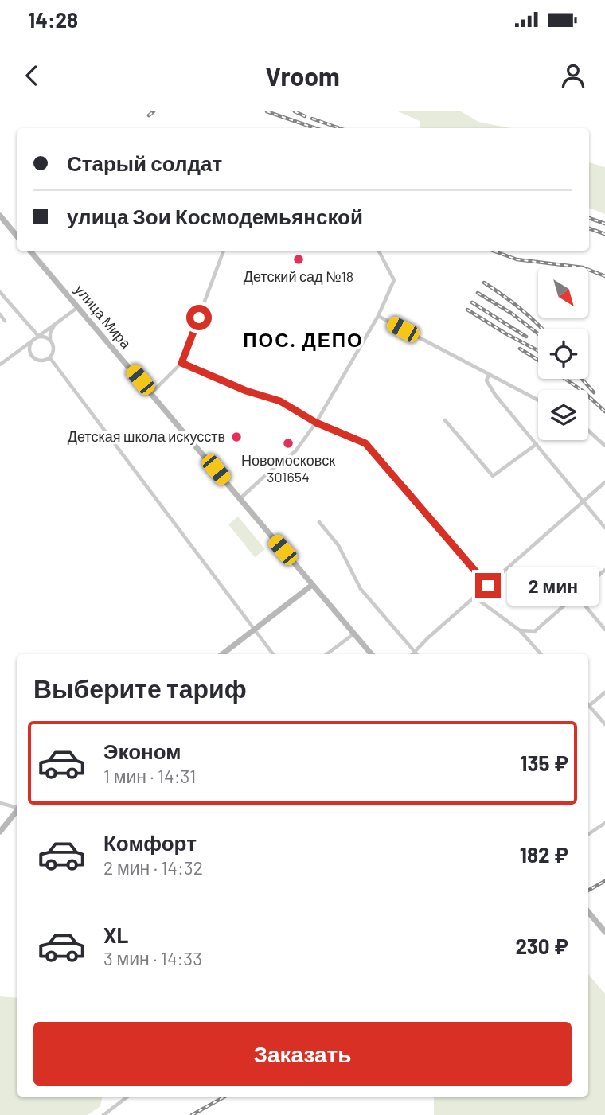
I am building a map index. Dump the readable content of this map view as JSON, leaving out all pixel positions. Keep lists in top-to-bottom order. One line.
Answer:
{"streets":{"main road":["улица Мира"]},"districts":["ПОС. ДЕПО"],"places":["Детский сад №18","Детская школа искусств","Новомосковск 301654"],"north":"bottom right","page":{"status":"14:28","header":"Vroom","banner":["Старый солдат","улица Зои Космодемьянской"],"bubble":"2 мин","heading":"Выберите тариф","list":[{"name":"Эконом","note":"1 мин · 14:31","value":"135 ₽"},{"name":"Комфорт","note":"2 мин · 14:32","value":"182 ₽"},{"name":"XL","note":"3 мин · 14:33","value":"230 ₽"}],"buttons":"Заказать"}}
